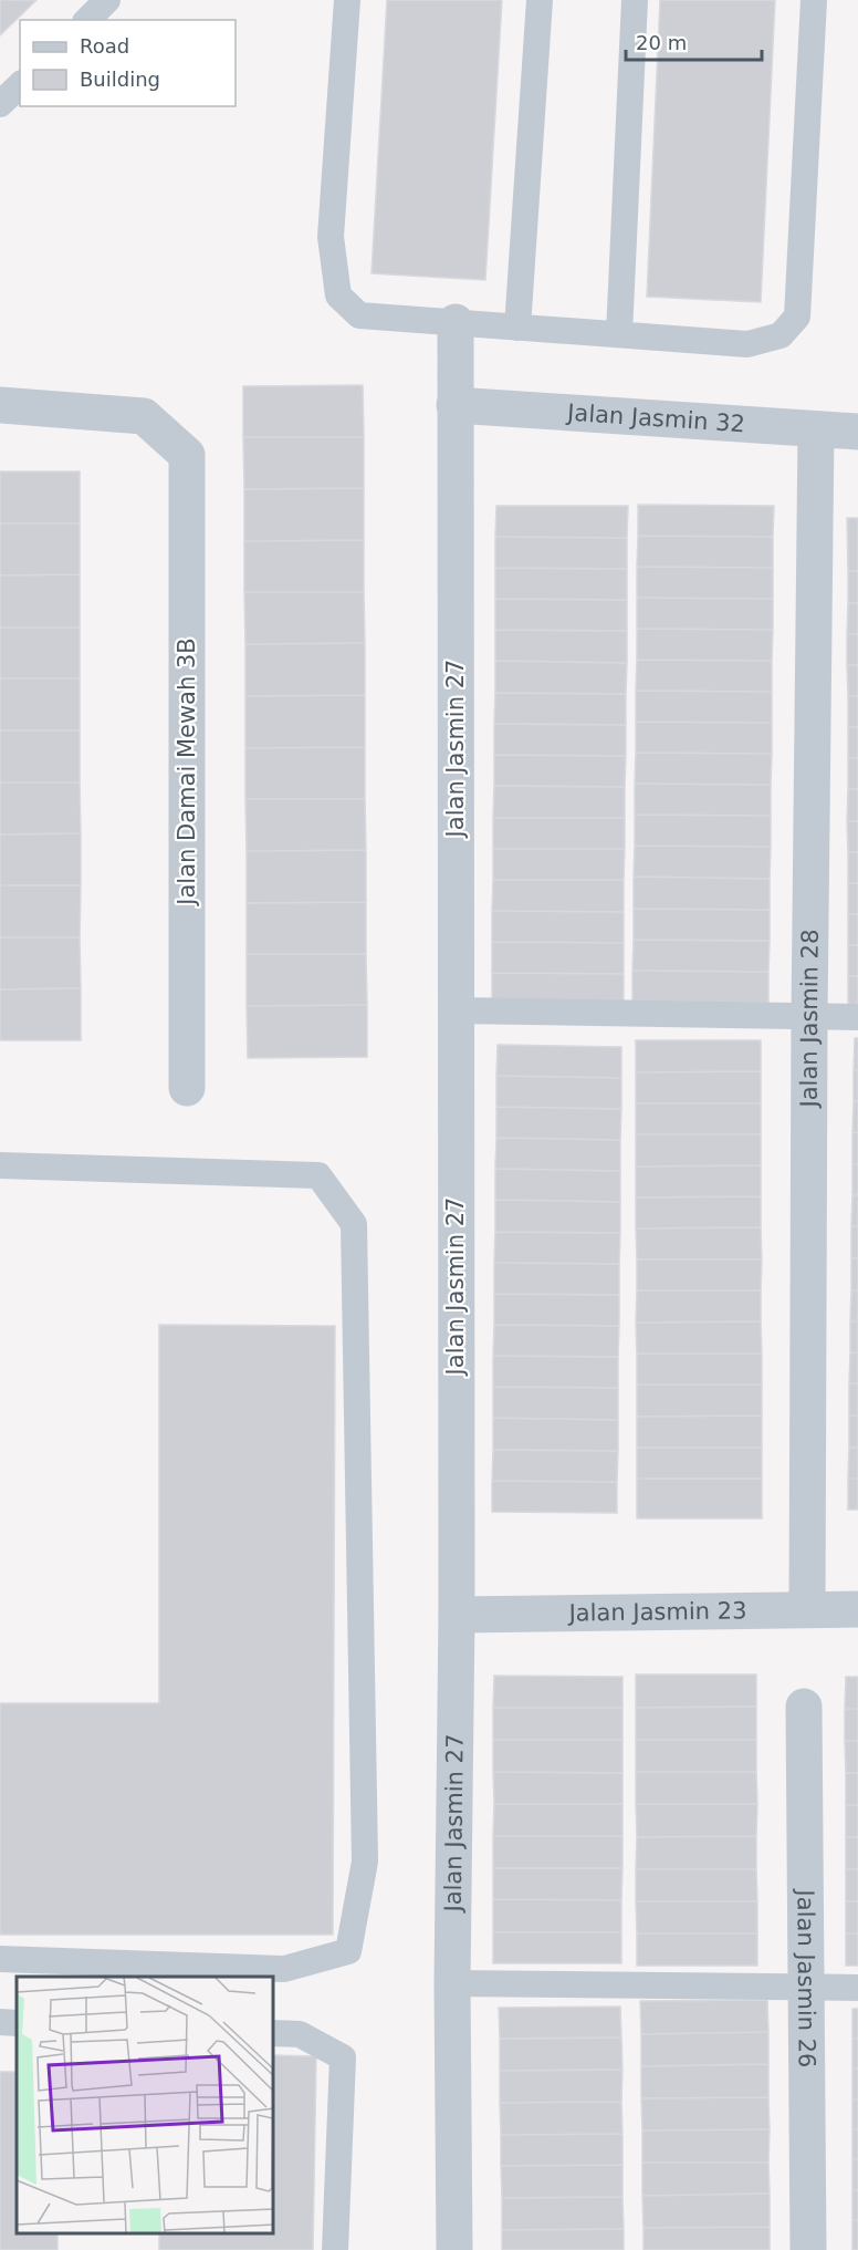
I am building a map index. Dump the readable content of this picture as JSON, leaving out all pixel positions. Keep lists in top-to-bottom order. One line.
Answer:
{"streets":{"street":["Jalan Jasmin 32","Jalan Jasmin 27","Jalan Damai Mewah 3B","Jalan Jasmin 28","Jalan Jasmin 23","Jalan Jasmin 26"]},"crossings":[["Jalan Jasmin 32","Jalan Jasmin 27"],["Jalan Jasmin 32","Jalan Jasmin 28"],["Jalan Jasmin 27","Jalan Jasmin 23"],["Jalan Jasmin 28","Jalan Jasmin 23"]],"legend":["Road","Building"],"scale_bar":"20 m"}
